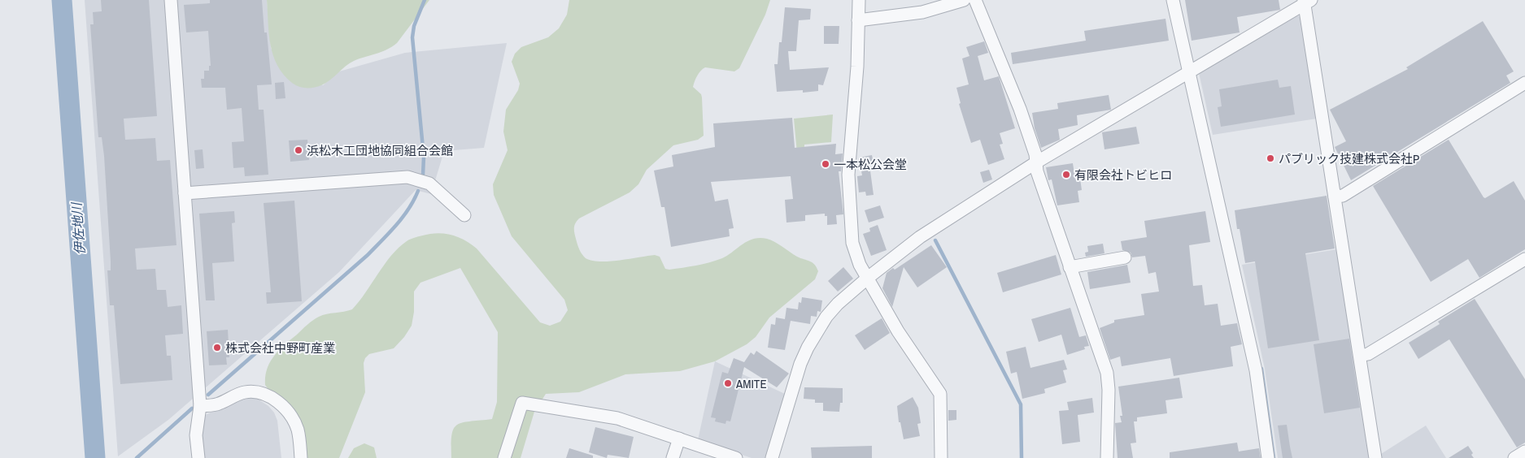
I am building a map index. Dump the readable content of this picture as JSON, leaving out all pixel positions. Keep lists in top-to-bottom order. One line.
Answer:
{"water":["伊佐地川"],"places":["浜松木工団地協同組合会館","パブリック技建株式会社P","一本松公会堂","有限会社トビヒロ","株式会社中野町産業","AMITE"]}
